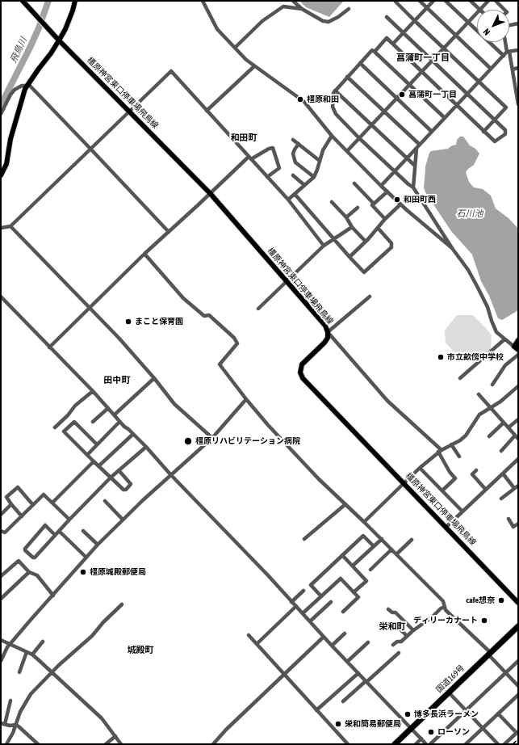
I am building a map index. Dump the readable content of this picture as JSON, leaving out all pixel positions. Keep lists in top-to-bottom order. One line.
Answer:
{"streets":{"highway":["国道169号"],"main road":["橿原神宮東口停車場飛鳥線"]},"districts":["菖蒲町一丁目","和田町","田中町","栄和町","城殿町"],"water":["飛鳥川","石川池"],"places":["菖蒲町一丁目","橿原和田","和田町西","まこと保育園","市立畝傍中学校","橿原リハビリテーション病院","橿原城殿郵便局","cafe想奈","ディリーカナート","博多長浜ラーメン","栄和簡易郵便局","ローソン"],"north":"bottom left"}
